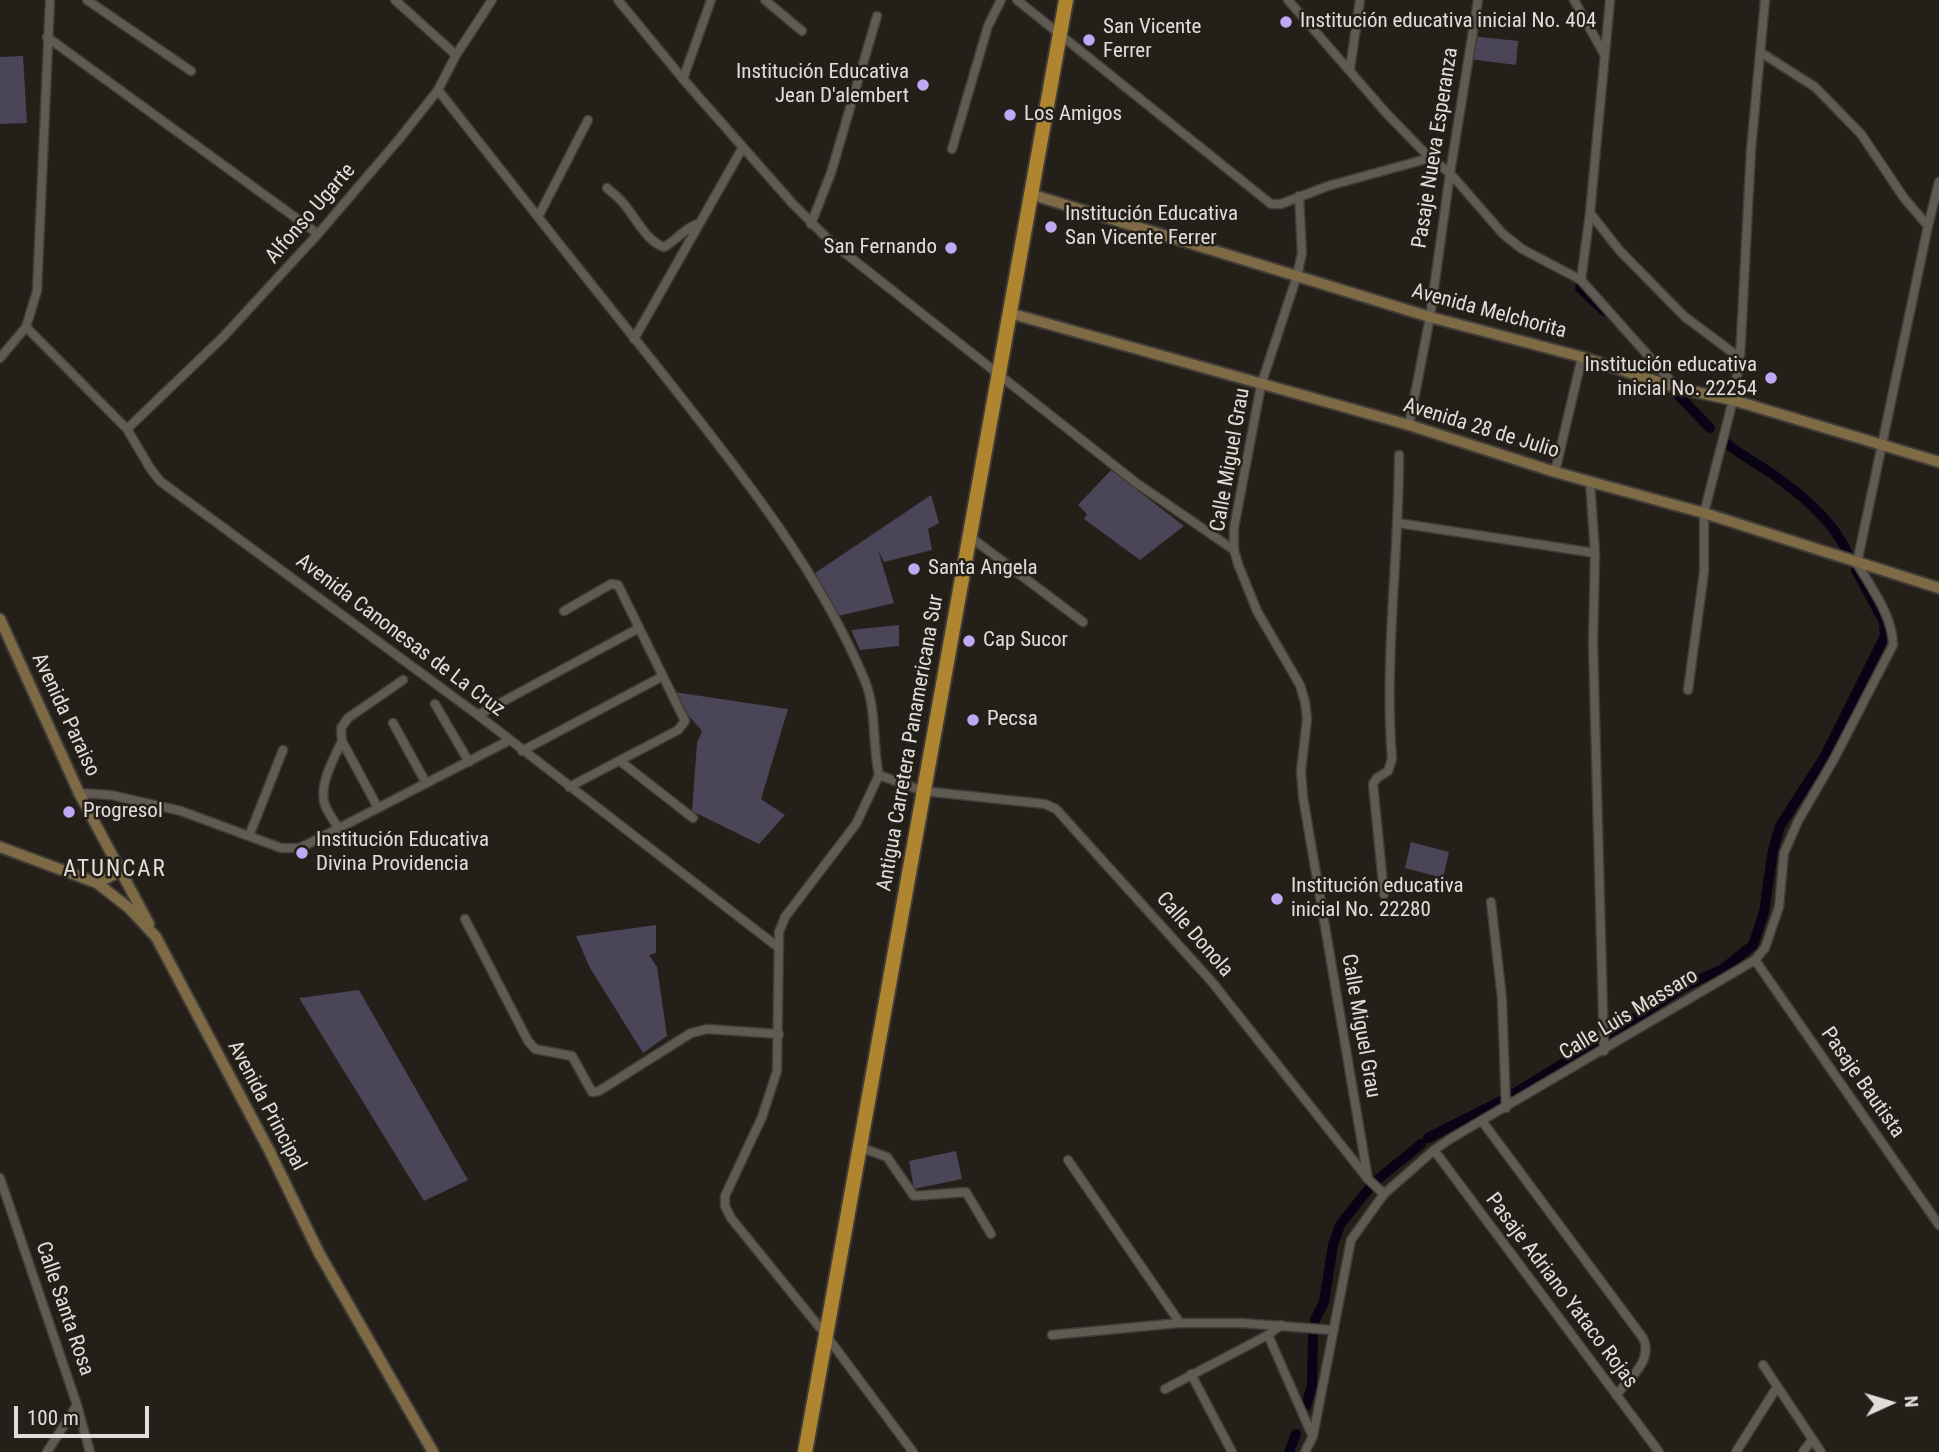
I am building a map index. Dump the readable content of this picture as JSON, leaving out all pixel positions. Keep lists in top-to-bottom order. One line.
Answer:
{"streets":{"highway":["Antigua Carretera Panamericana Sur"],"main road":["Avenida Melchorita","Avenida 28 de Julio","Avenida Paraiso","Avenida Principal"],"street":["Pasaje Nueva Esperanza","Alfonso Ugarte","Calle Miguel Grau","Avenida Canonesas de La Cruz","Calle Donola","Calle Luis Massaro","Pasaje Bautista","Pasaje Adriano Yataco Rojas","Calle Santa Rosa"]},"crossings":[["Pasaje Nueva Esperanza","Avenida Melchorita"],["Pasaje Nueva Esperanza","Avenida 28 de Julio"],["Alfonso Ugarte","Avenida Canonesas de La Cruz"],["Avenida Melchorita","Calle Miguel Grau"],["Avenida Melchorita","Antigua Carretera Panamericana Sur"],["Avenida 28 de Julio","Calle Miguel Grau"],["Avenida 28 de Julio","Antigua Carretera Panamericana Sur"],["Calle Miguel Grau","Calle Donola"],["Avenida Paraiso","Avenida Principal"],["Antigua Carretera Panamericana Sur","Calle Donola"],["Calle Donola","Calle Luis Massaro"],["Calle Luis Massaro","Pasaje Bautista"],["Calle Luis Massaro","Pasaje Adriano Yataco Rojas"]],"districts":["ATUNCAR"],"places":["Institución educativa inicial No. 404","San Vicente Ferrer","Institución Educativa Jean D'alembert","Los Amigos","Institución Educativa San Vicente Ferrer","San Fernando","Institución educativa inicial No. 22254","Santa Angela","Cap Sucor","Pecsa","Progresol","Institución Educativa Divina Providencia","Institución educativa inicial No. 22280"],"scale_bar":"100 m","north":"right"}
